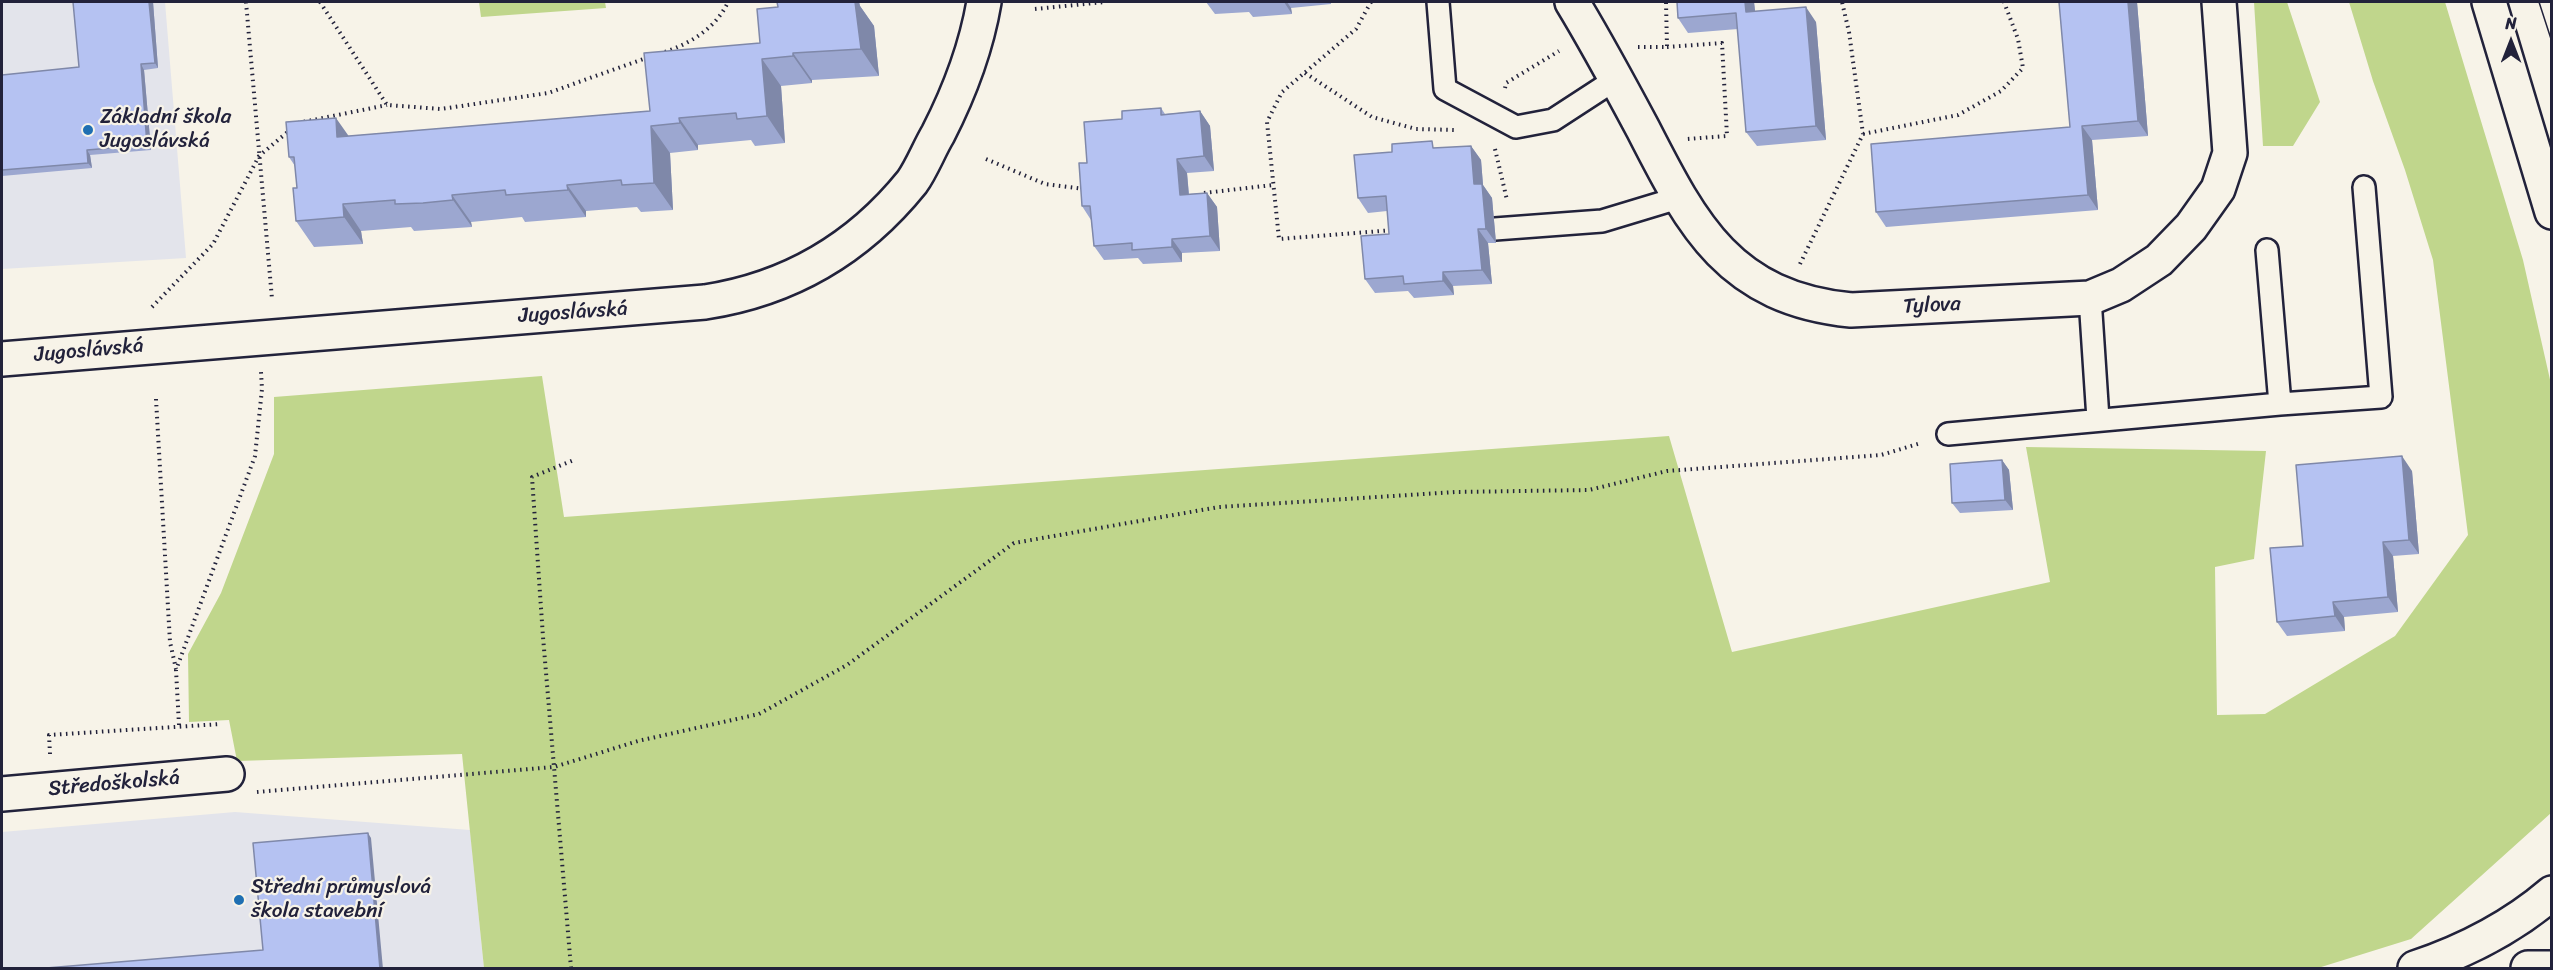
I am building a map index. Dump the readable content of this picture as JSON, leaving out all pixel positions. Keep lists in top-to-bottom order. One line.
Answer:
{"streets":{"main road":["Tylova","Jugoslávská","Středoškolská"]},"places":["Základní škola Jugoslávská","Střední průmyslová škola stavební"],"north":"top"}
